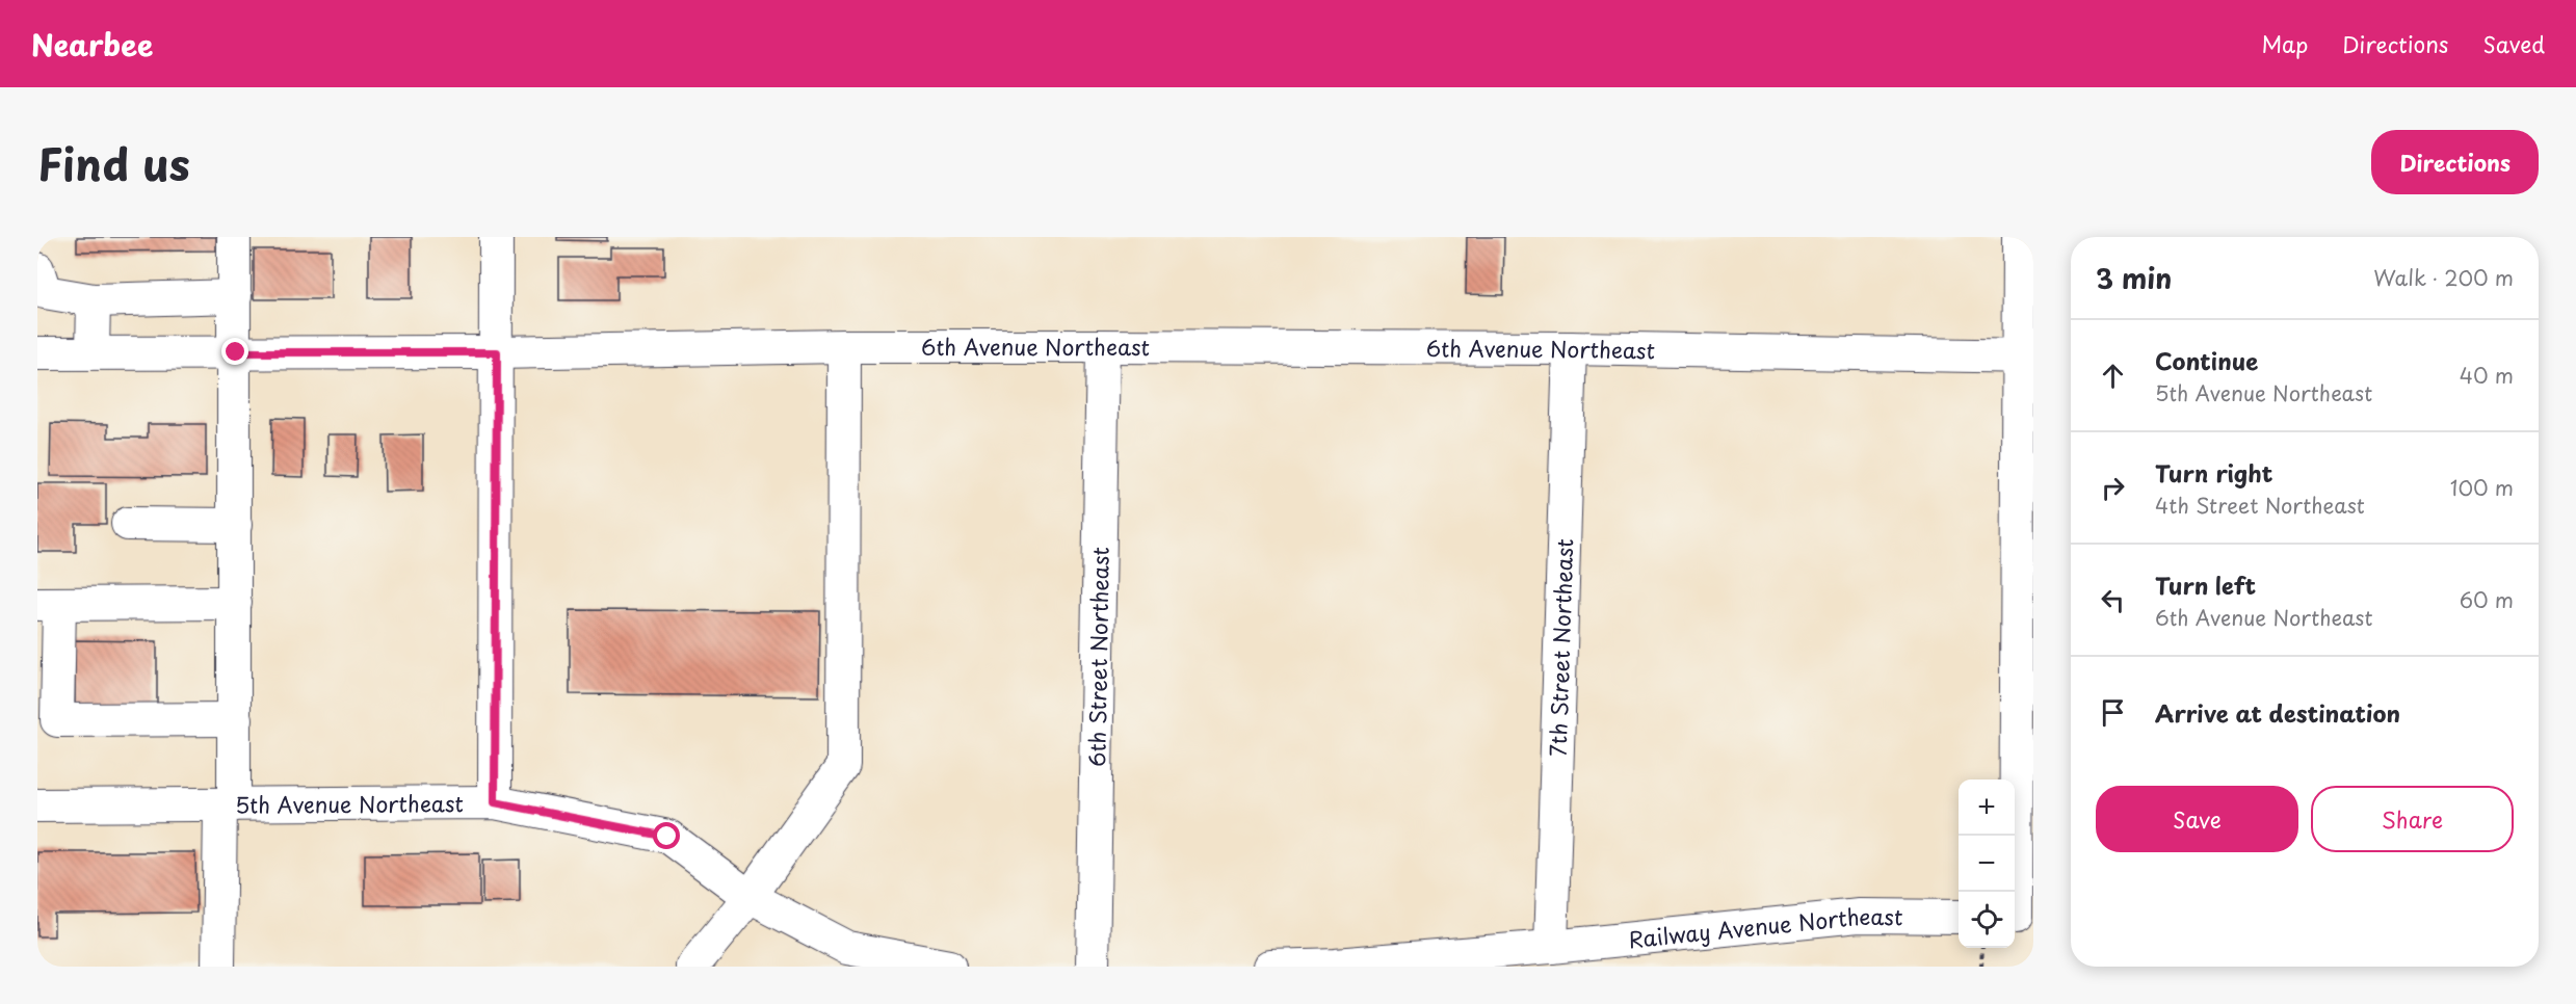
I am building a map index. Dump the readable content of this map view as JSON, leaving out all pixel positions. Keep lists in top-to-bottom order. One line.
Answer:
{"streets":{"street":["6th Avenue Northeast","7th Street Northeast","6th Street Northeast","5th Avenue Northeast","Railway Avenue Northeast"]},"crossings":[["6th Avenue Northeast","7th Street Northeast"],["6th Avenue Northeast","6th Street Northeast"],["7th Street Northeast","Railway Avenue Northeast"]],"page":{"header":"Nearbee","nav":["Map","Directions","Saved"],"title":"Find us","buttons":["Directions",["Save","Share"]],"heading":["3 min","Walk · 200 m"],"list":[["Continue","5th Avenue Northeast","40 m"],["Turn right","4th Street Northeast","100 m"],["Turn left","6th Avenue Northeast","60 m"],"Arrive at destination"],"map_buttons":["+","−"]}}
